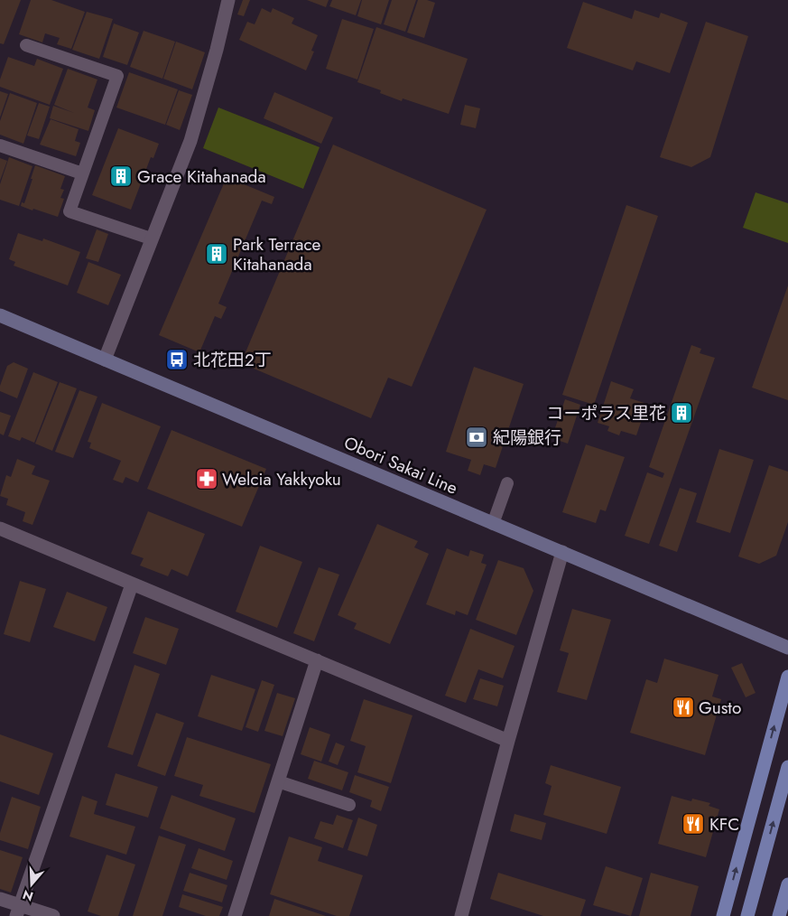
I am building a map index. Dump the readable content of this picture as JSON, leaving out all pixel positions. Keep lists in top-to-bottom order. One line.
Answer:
{"streets":{"main road":["Obori Sakai Line"]},"places":{"building":["Grace Kitahanada","Park Terrace Kitahanada","コーポラス里花"],"bus stop":["北花田2丁"],"bank":["紀陽銀行"],"pharmacy":["Welcia Yakkyoku"],"restaurant":["Gusto","KFC"]},"north":"bottom"}
